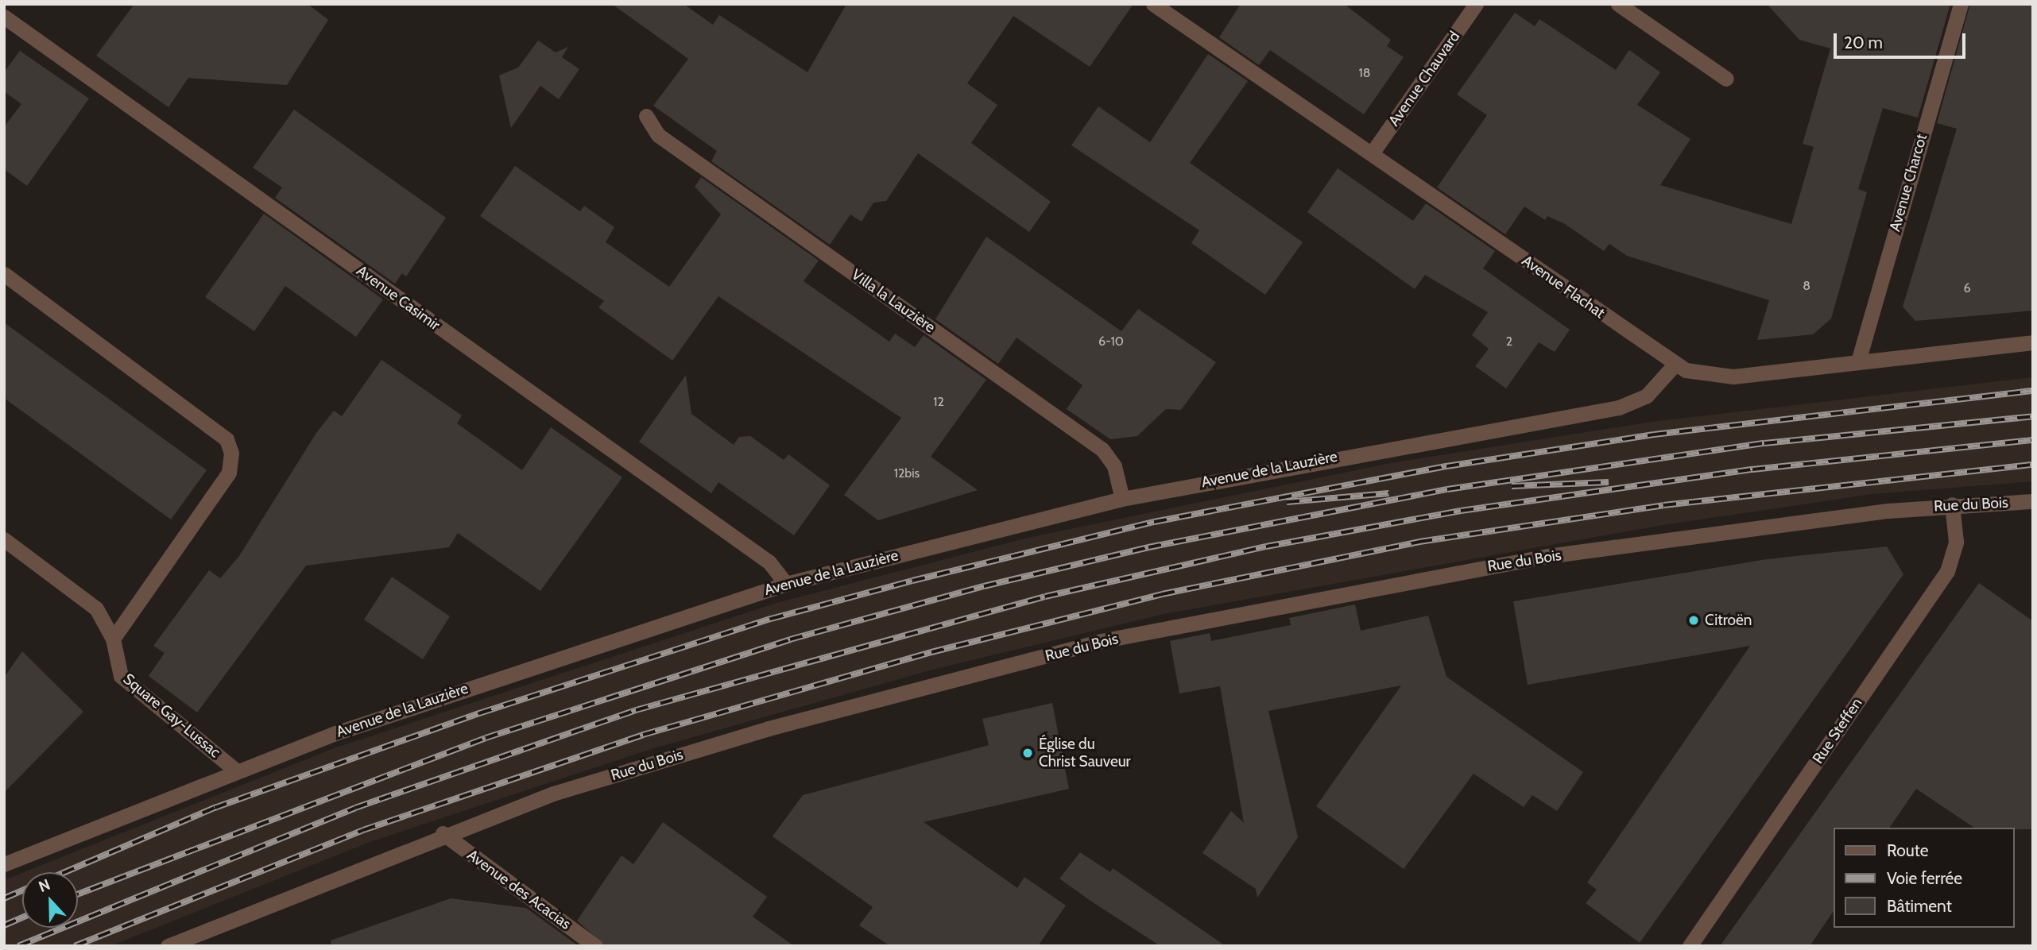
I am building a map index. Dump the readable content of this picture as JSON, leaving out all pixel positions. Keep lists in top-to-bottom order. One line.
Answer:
{"streets":{"street":["Avenue Chauvard","Avenue Charcot","Avenue Flachat","Avenue Casimir","Villa la Lauzière","Avenue de la Lauzière","Rue du Bois","Square Gay-Lussac","Rue Steffen","Avenue des Acacias"]},"crossings":[["Avenue Chauvard","Avenue Flachat"],["Avenue Charcot","Avenue Flachat"],["Avenue Flachat","Avenue de la Lauzière"],["Avenue Casimir","Avenue de la Lauzière"],["Villa la Lauzière","Avenue de la Lauzière"],["Avenue de la Lauzière","Square Gay-Lussac"],["Rue du Bois","Rue Steffen"],["Rue du Bois","Avenue des Acacias"]],"places":["Citroën","Église du Christ Sauveur"],"house_numbers":["18","8","6","6-10","2","12","12bis"],"legend":["Route","Voie ferrée","Bâtiment"],"scale_bar":"20 m","north":"top"}
